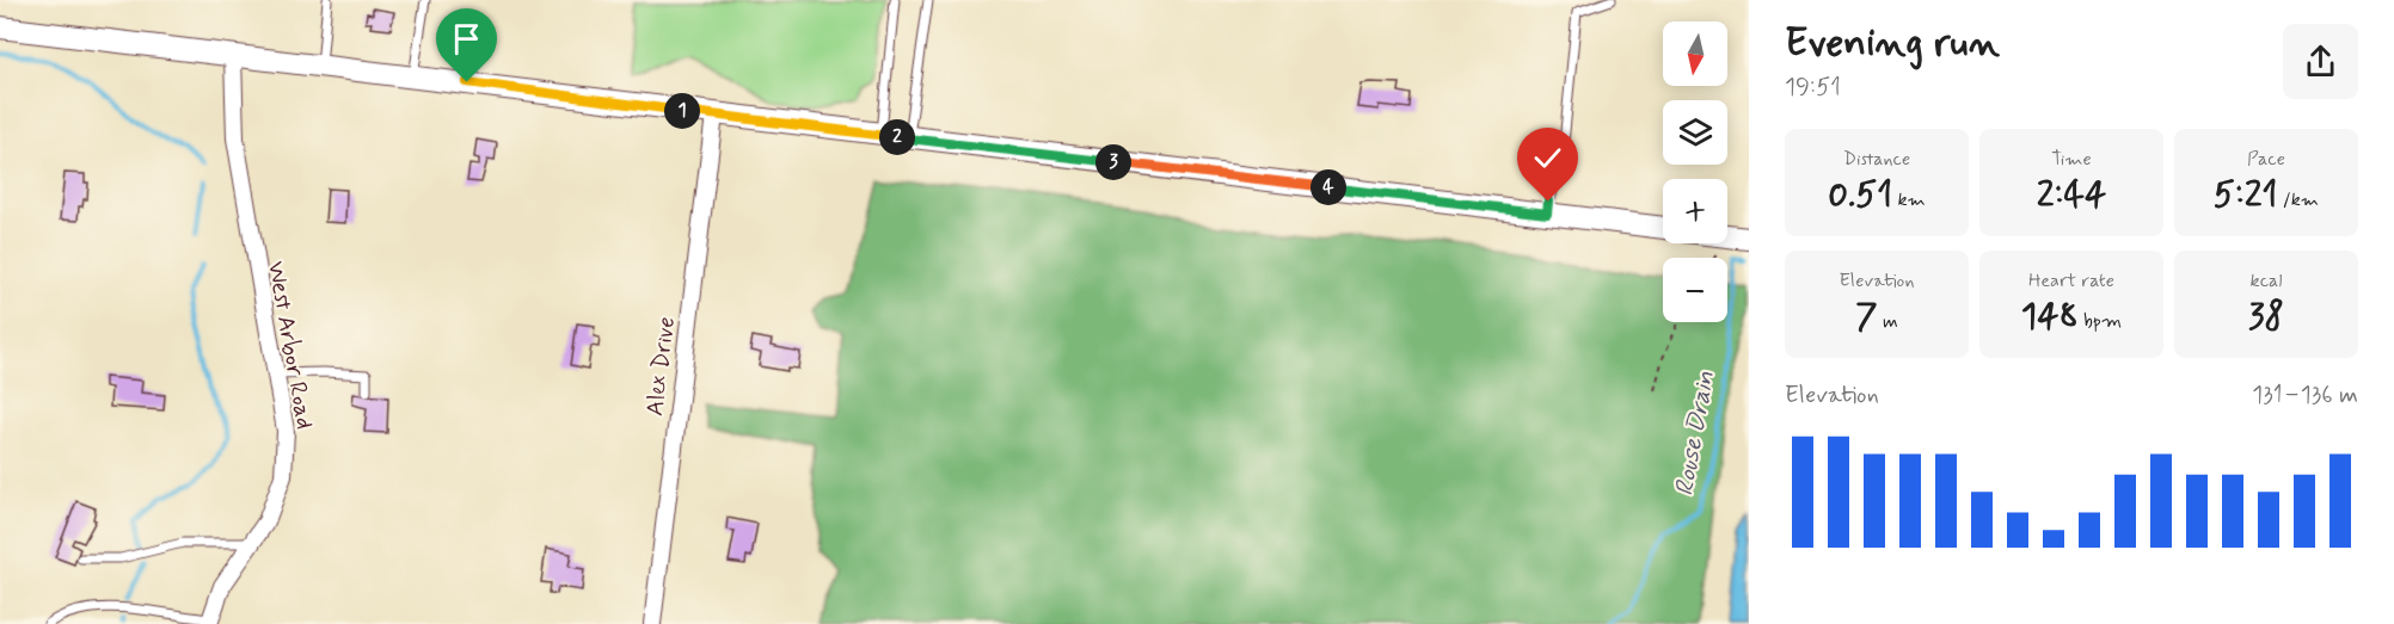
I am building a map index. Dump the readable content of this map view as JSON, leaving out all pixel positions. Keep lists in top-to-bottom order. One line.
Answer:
{"streets":{"street":["West Arbor Road","Alex Drive"]},"water":["Rouse Drain"],"north":"bottom","page":{"heading":["Evening run","19:51"],"map_buttons":["+","−"],"pins":["1","2","3","4"],"stats":[["Distance","0.51 km"],["Time","2:44"],["Pace","5:21 /km"],["Elevation","7 m"],["Heart rate","148 bpm"],["kcal","38"]],"chart":["Elevation","131–136 m"]}}
